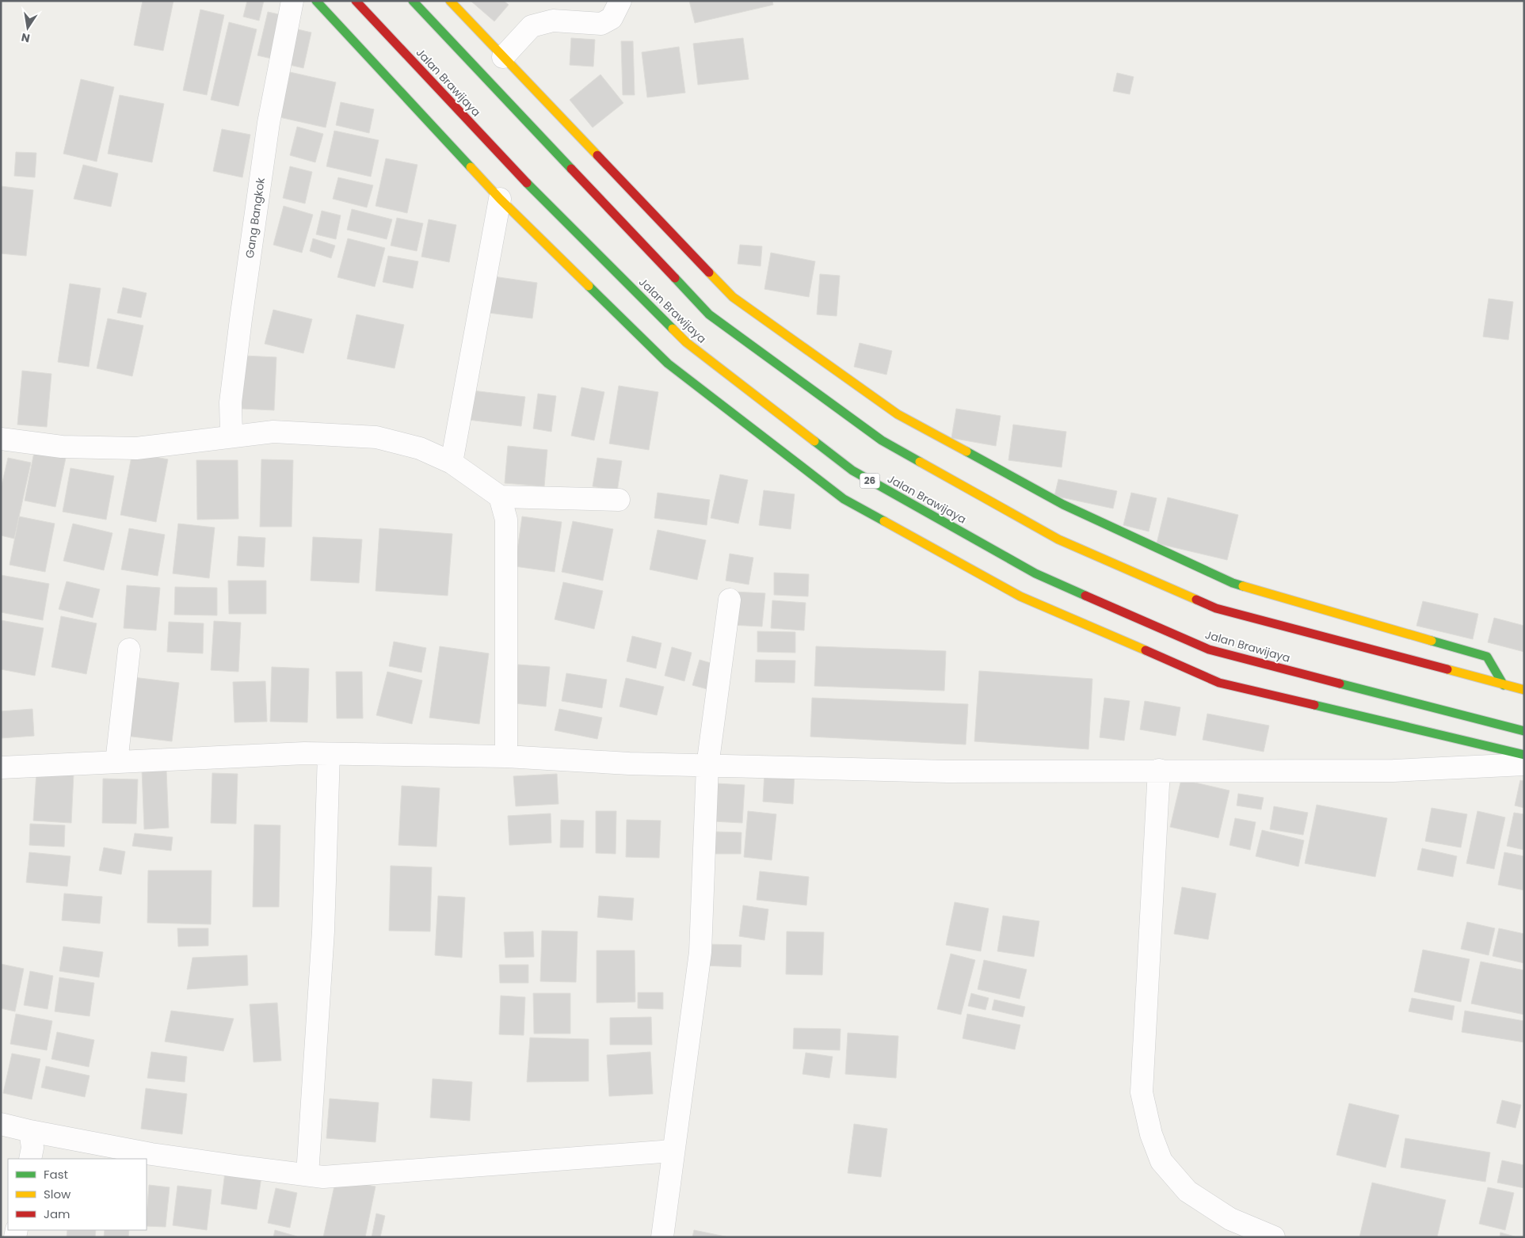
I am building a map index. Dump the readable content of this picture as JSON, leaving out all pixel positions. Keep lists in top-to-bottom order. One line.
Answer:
{"streets":{"main road":["Jalan Brawijaya","26"],"street":["Gang Bangkok"]},"legend":["Fast","Slow","Jam"],"north":"bottom"}
